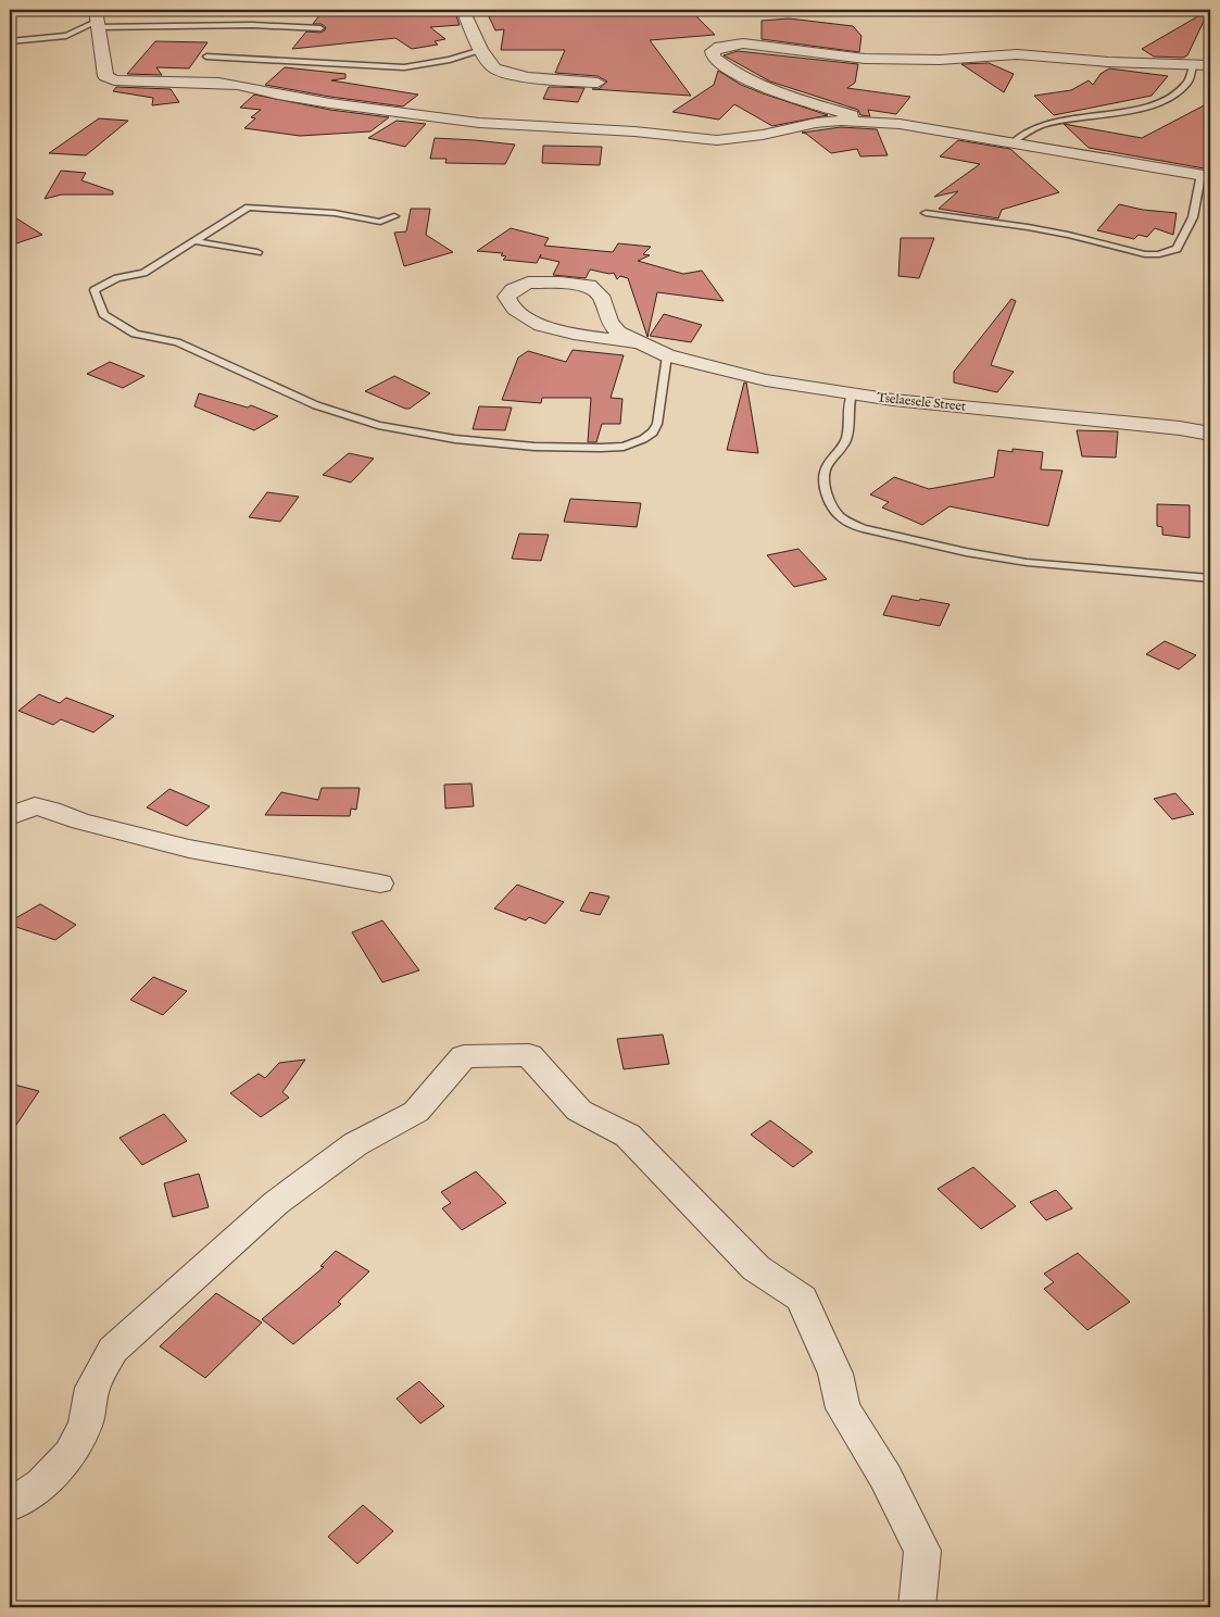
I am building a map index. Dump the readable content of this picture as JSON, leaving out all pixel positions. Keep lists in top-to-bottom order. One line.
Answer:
{"streets":{"street":["Tselaesele Street"]}}
